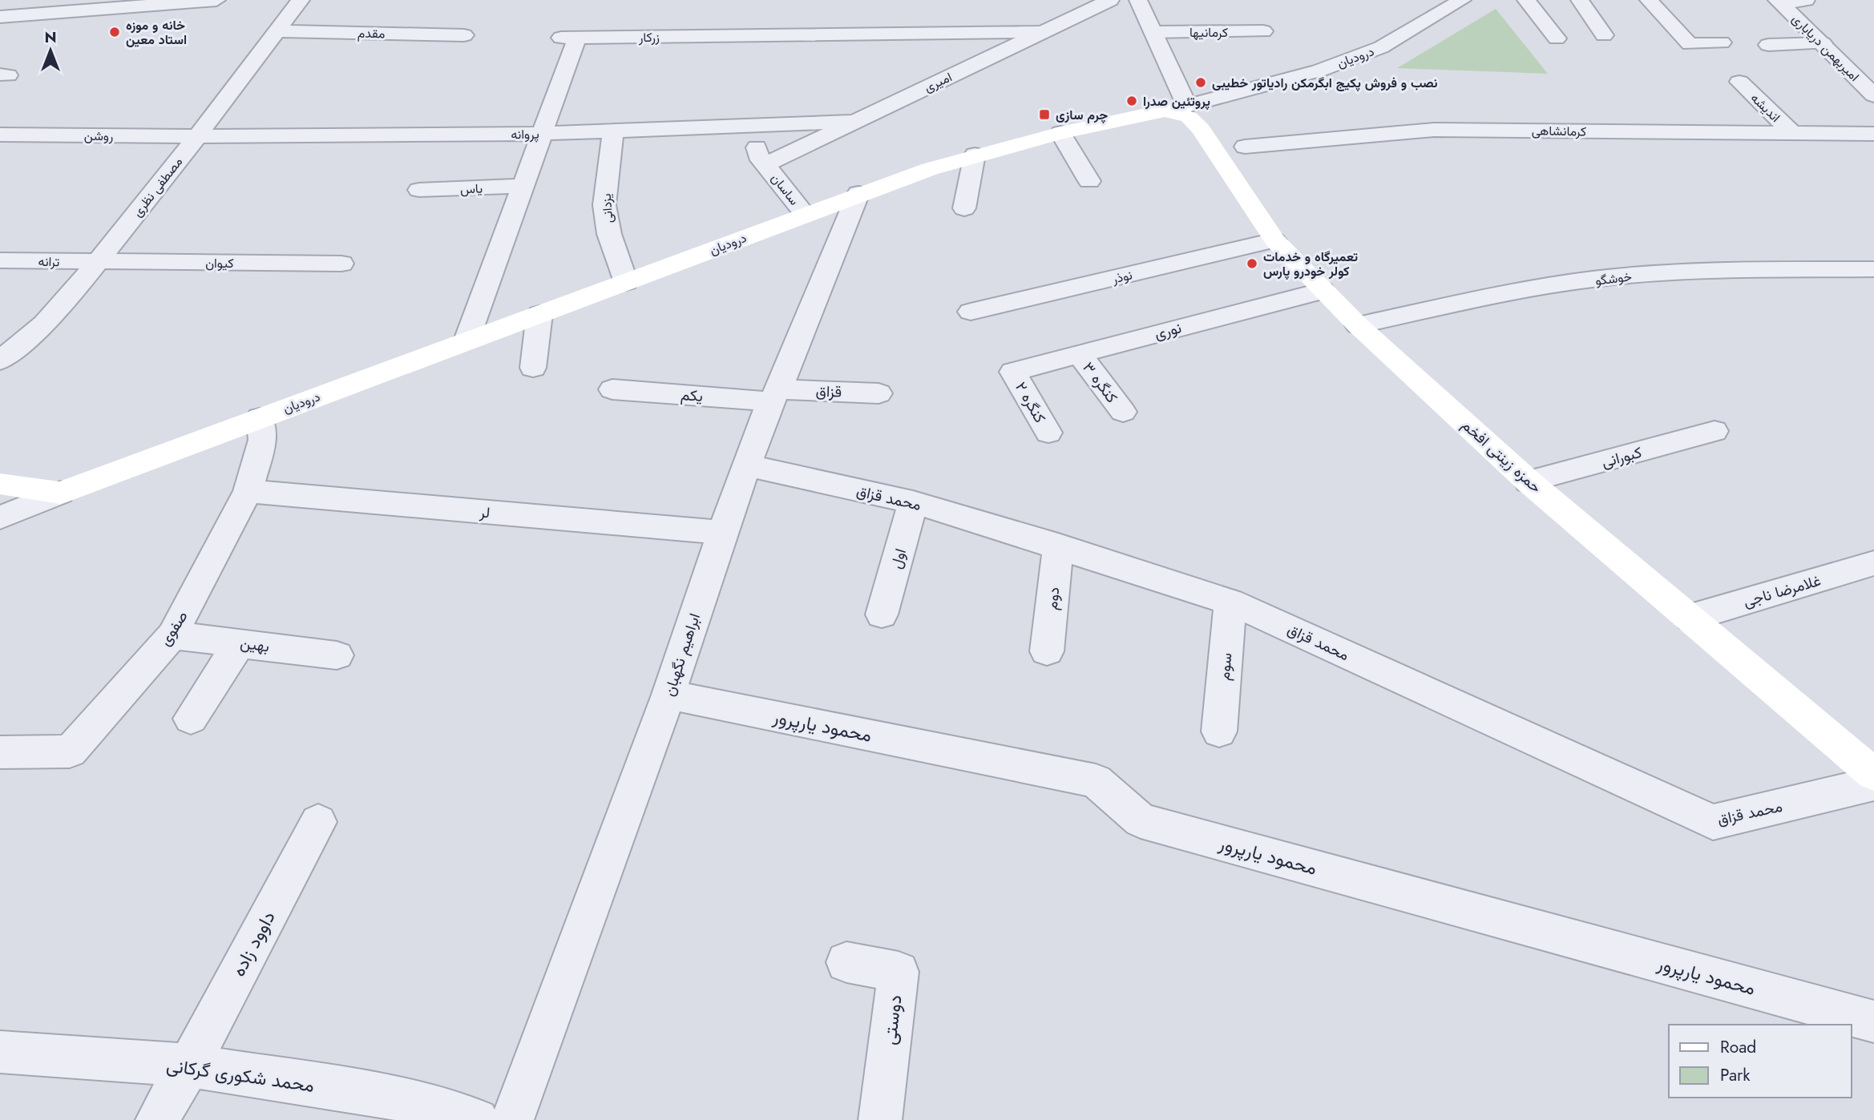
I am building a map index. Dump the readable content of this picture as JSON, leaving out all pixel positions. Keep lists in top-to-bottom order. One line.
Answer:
{"streets":{"main road":["درودیان","حمزه زینتی افخم"],"street":["کرمانیها","مقدم","زرکار","امیربهمن دریاباری","امیری","اندیشه","کرمانشاهی","پروانه","روشن","مصطفی نظری","یاس","ساسان","یزدانی","ترانه","کیوان","نوذر","خوشگو","نوری","کنگره ۳","قزاق","یکم","کنگره ۲","کبورانی","محمد قزاق","لر","اول","غلامرضا ناجی","دوم","صفوی","بهین","ابراهیم نگهبان","سوم","محمود یارپرور","داوود زاده","دوستی","محمد شکوری گرکانی"]},"crossings":[["مقدم","مصطفی نظری"],["زرکار","درودیان"],["زرکار","امیری"],["زرکار","پروانه"],["زرکار","یاس"],["درودیان","ساسان"],["درودیان","یزدانی"],["درودیان","حمزه زینتی افخم"],["درودیان","صفوی"],["درودیان","ابراهیم نگهبان"],["امیری","پروانه"],["امیری","ساسان"],["اندیشه","کرمانشاهی"],["پروانه","روشن"],["پروانه","مصطفی نظری"],["پروانه","یزدانی"],["روشن","مصطفی نظری"],["مصطفی نظری","ترانه"],["مصطفی نظری","کیوان"],["ترانه","کیوان"],["نوذر","حمزه زینتی افخم"],["خوشگو","حمزه زینتی افخم"],["نوری","کنگره ۳"],["نوری","کنگره ۲"],["نوری","حمزه زینتی افخم"],["قزاق","یکم"],["قزاق","ابراهیم نگهبان"],["یکم","ابراهیم نگهبان"],["حمزه زینتی افخم","کبورانی"],["حمزه زینتی افخم","غلامرضا ناجی"],["محمد قزاق","اول"],["محمد قزاق","دوم"],["محمد قزاق","ابراهیم نگهبان"],["محمد قزاق","سوم"],["لر","صفوی"],["لر","ابراهیم نگهبان"],["صفوی","بهین"],["ابراهیم نگهبان","محمود یارپرور"],["داوود زاده","محمد شکوری گرکانی"]],"places":{"other":["خانه و موزه استاد معین","نصب و فروش پکیج ابگرمکن رادیاتور خطیبی","پروتئین صدرا","تعمیرگاه و خدمات کولر خودرو پارس"],"transit":["چرم سازی"]},"legend":["Road","Park"],"north":"top"}
